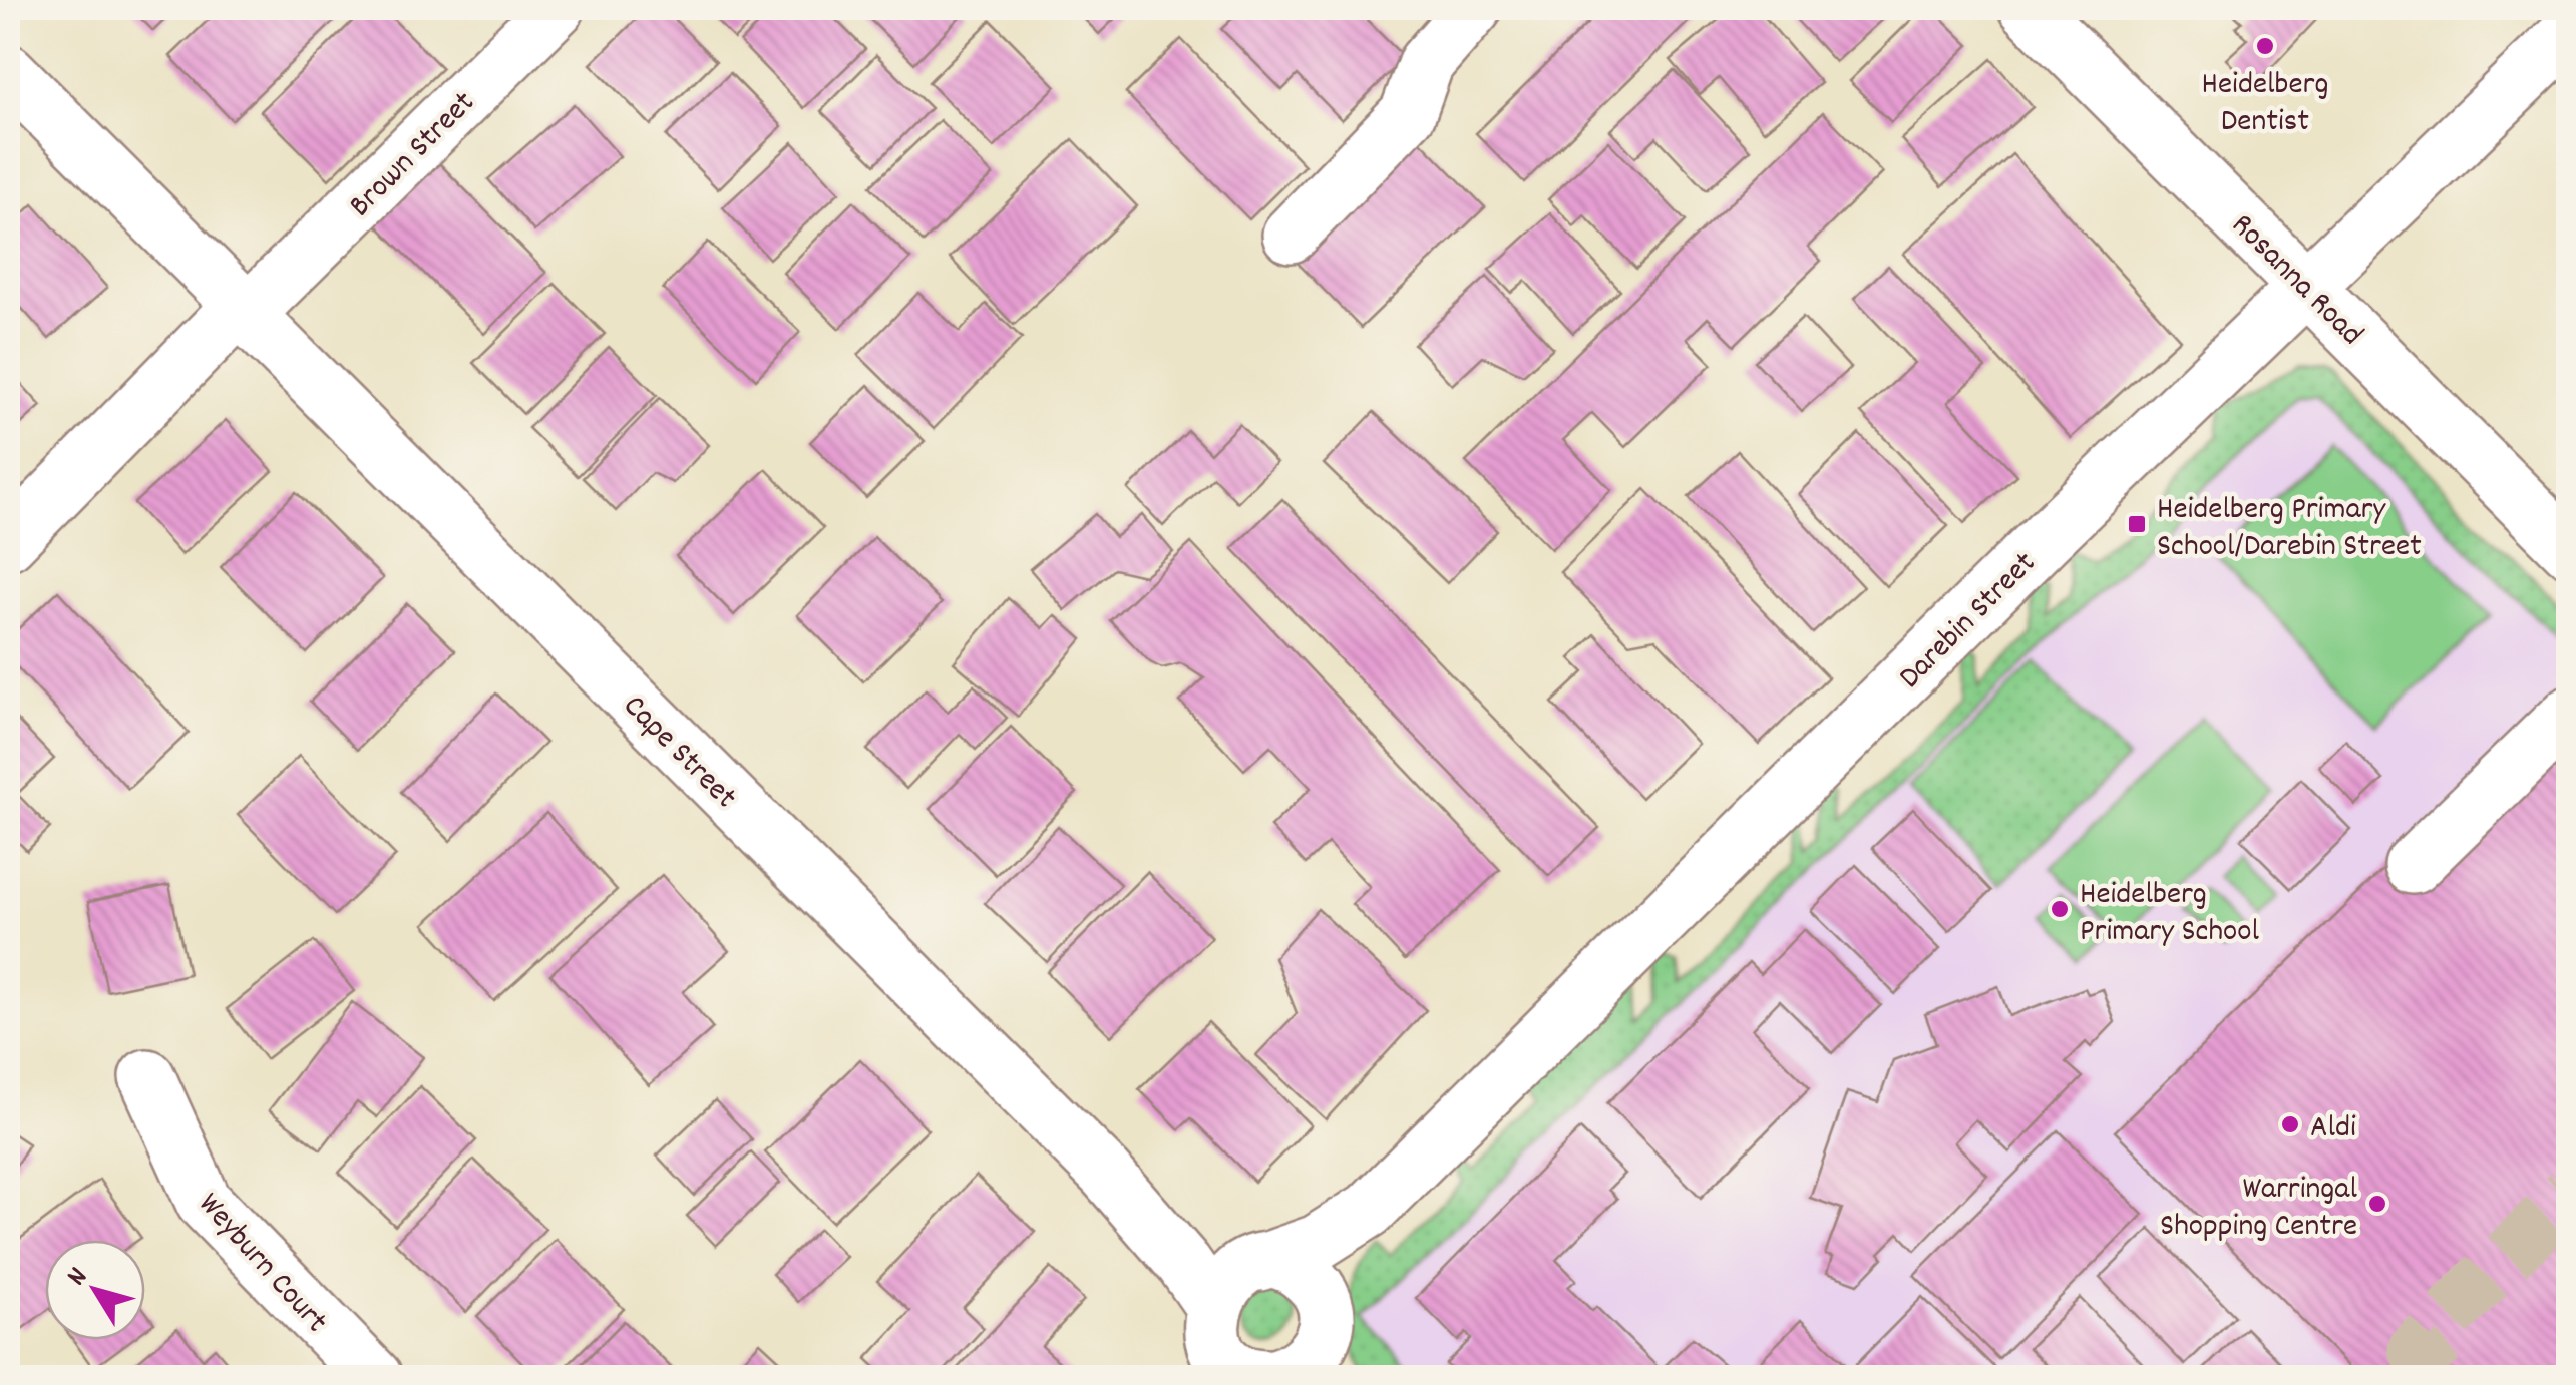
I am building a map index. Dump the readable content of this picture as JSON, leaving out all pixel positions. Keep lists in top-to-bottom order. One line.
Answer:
{"streets":{"main road":["Brown Street","Rosanna Road","Darebin Street","Cape Street","Weyburn Court"]},"crossings":[["Brown Street","Cape Street"],["Rosanna Road","Darebin Street"],["Darebin Street","Cape Street"]],"places":{"other":["Heidelberg Dentist","Heidelberg Primary School","Aldi","Warringal Shopping Centre"],"transit":["Heidelberg Primary School/Darebin Street"]},"north":"top left"}
